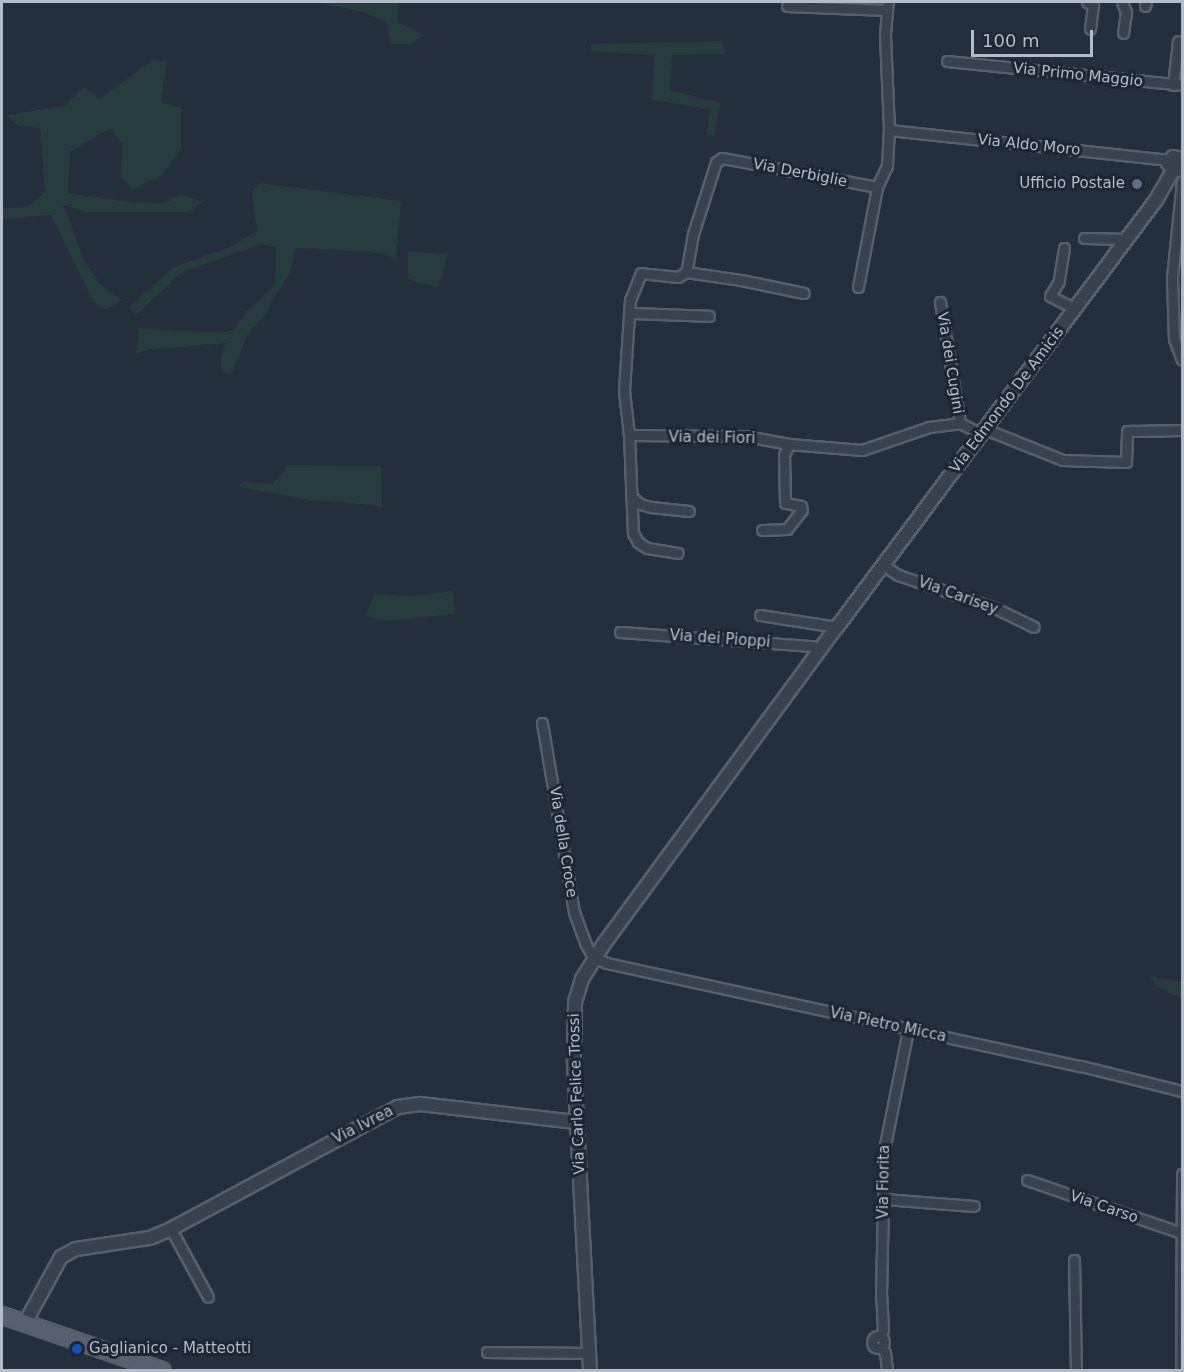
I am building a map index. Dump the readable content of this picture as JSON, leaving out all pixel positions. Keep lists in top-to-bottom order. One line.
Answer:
{"streets":{"street":["Via Primo Maggio","Via Aldo Moro","Via Derbiglie","Via dei Cugini","Via Edmondo De Amicis","Via dei Fiori","Via Carisey","Via dei Pioppi","Via della Croce","Via Pietro Micca","Via Carlo Felice Trossi","Via Ivrea","Via Fiorita","Via Carso"]},"crossings":[["Via Aldo Moro","Via Edmondo De Amicis"],["Via dei Cugini","Via dei Fiori"],["Via Edmondo De Amicis","Via Carisey"],["Via Edmondo De Amicis","Via dei Pioppi"],["Via Edmondo De Amicis","Via Carlo Felice Trossi"],["Via della Croce","Via Pietro Micca"],["Via della Croce","Via Carlo Felice Trossi"],["Via Pietro Micca","Via Carlo Felice Trossi"],["Via Pietro Micca","Via Fiorita"],["Via Carlo Felice Trossi","Via Ivrea"]],"places":["Ufficio Postale","Gaglianico - Matteotti"],"scale_bar":"100 m"}
